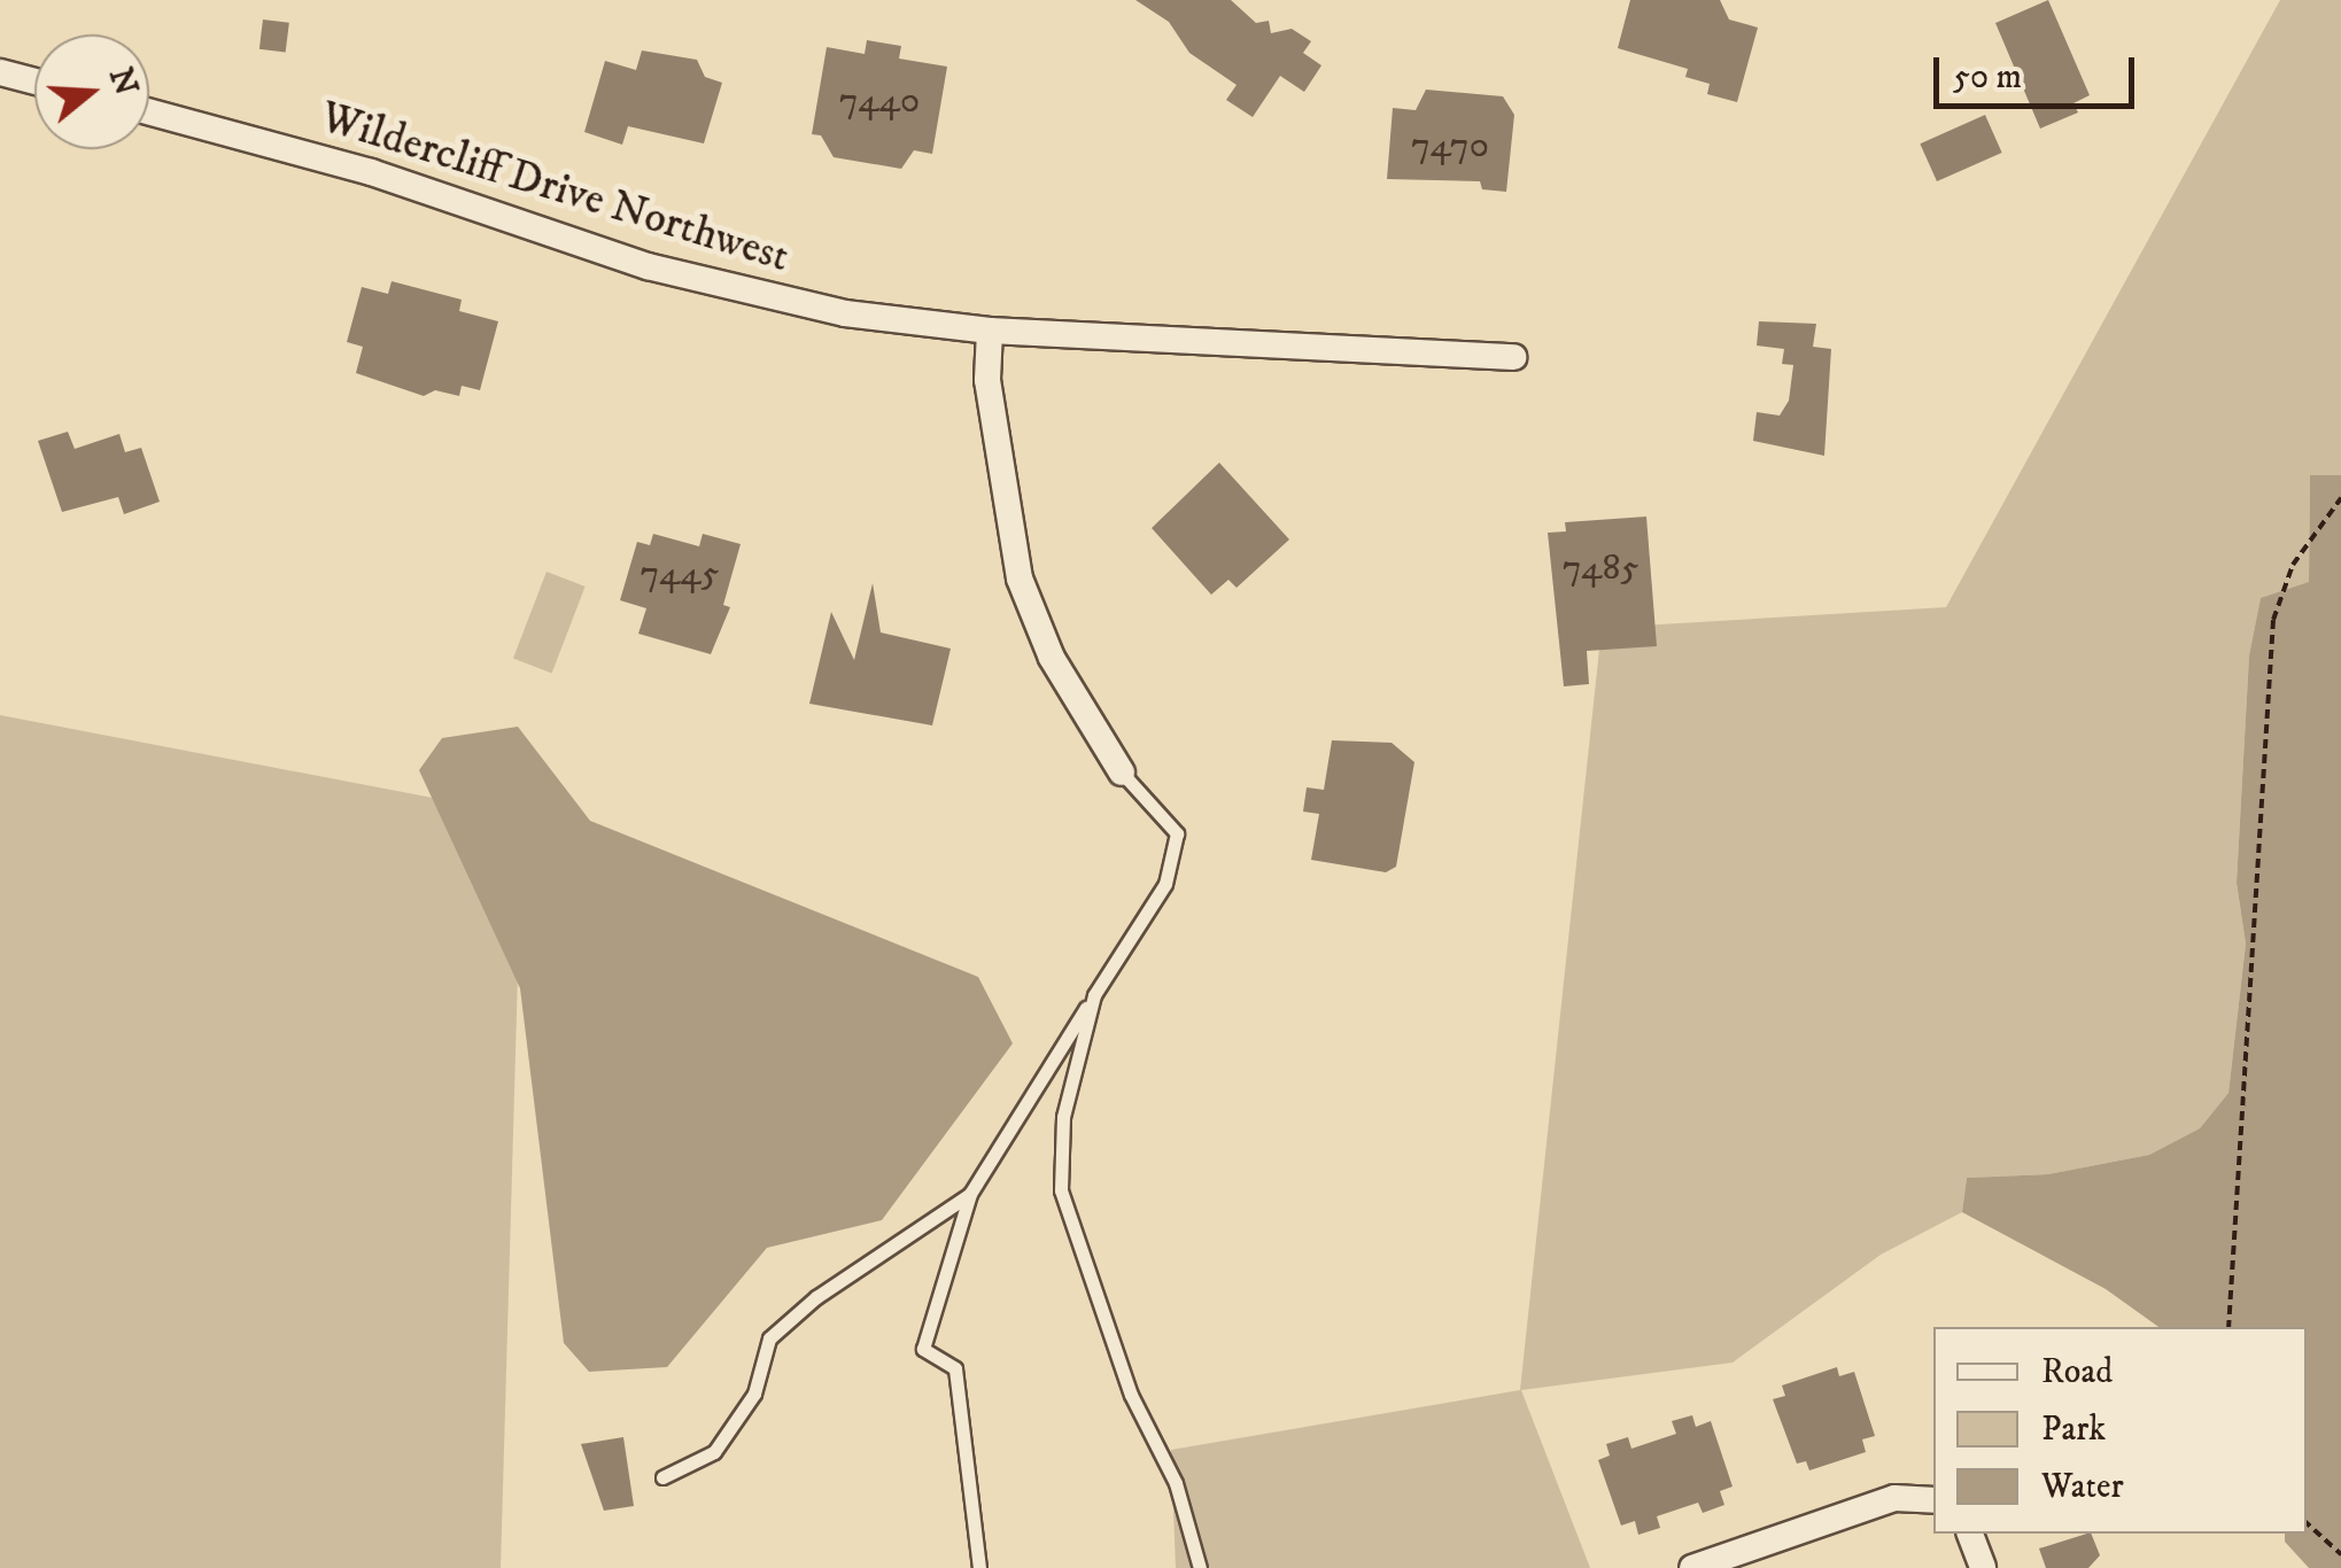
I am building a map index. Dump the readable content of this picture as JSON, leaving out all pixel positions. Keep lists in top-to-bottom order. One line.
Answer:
{"streets":{"street":["Wildercliff Drive Northwest"]},"house_numbers":["7440","7470","7485","7445"],"legend":["Road","Park","Water"],"scale_bar":"50 m","north":"right"}
